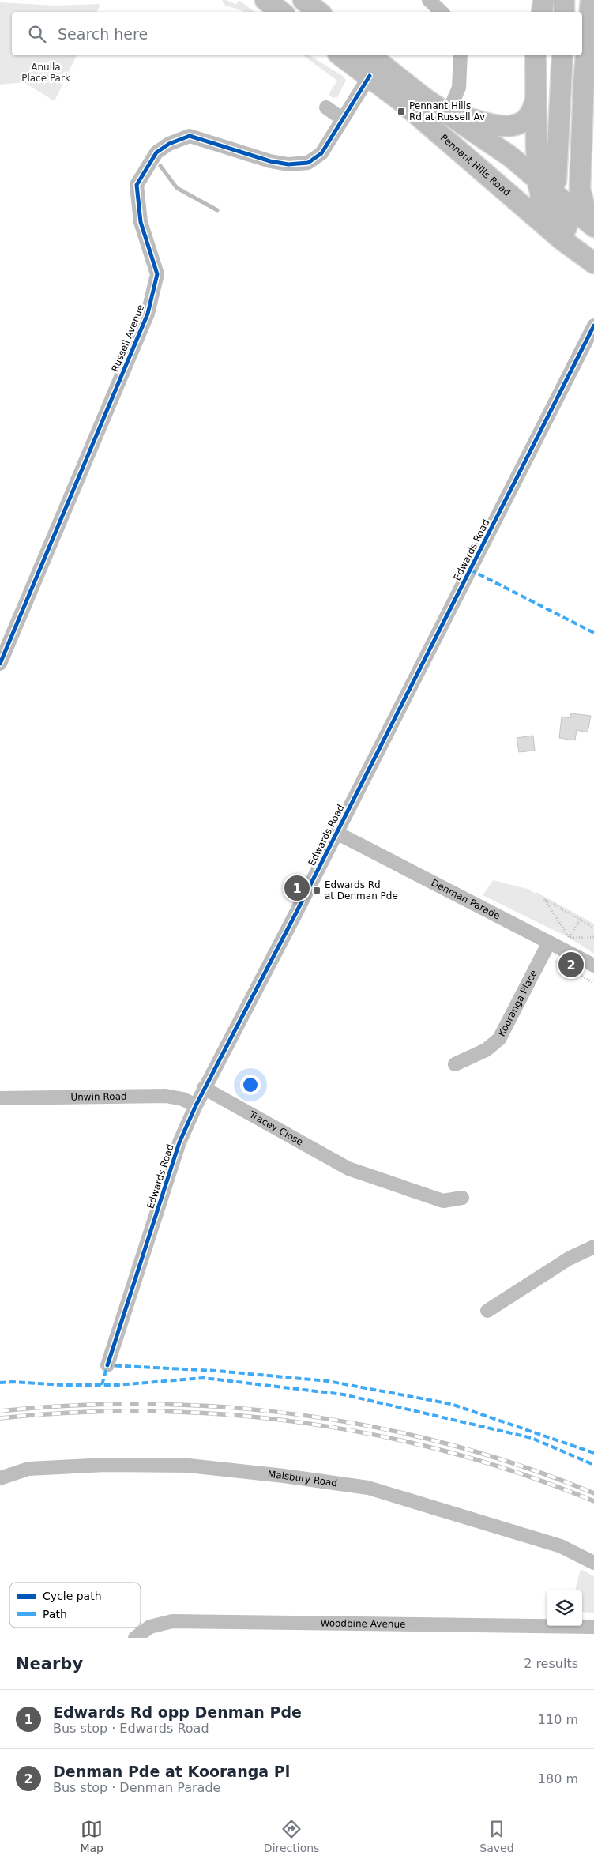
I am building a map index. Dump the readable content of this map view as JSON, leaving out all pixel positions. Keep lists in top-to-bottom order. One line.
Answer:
{"streets":{"highway":["Pennant Hills Road"],"street":["Russell Avenue","Edwards Road","Denman Parade","Kooranga Place","Unwin Road","Tracey Close","Malsbury Road","Woodbine Avenue"]},"crossings":[["Pennant Hills Road","Russell Avenue"],["Edwards Road","Denman Parade"],["Edwards Road","Unwin Road"],["Edwards Road","Tracey Close"],["Denman Parade","Kooranga Place"]],"parks":["Anulla Place Park"],"places":{"transit":["Pennant Hills Rd at Russell Av","Edwards Rd at Denman Pde"]},"legend":["Cycle path","Path"],"page":{"search":"Search here","pins":["1","2"],"heading":["Nearby","2 results"],"list":[{"mark":"1","name":"Edwards Rd opp Denman Pde","note":"Bus stop · Edwards Road","value":"110 m"},{"mark":"2","name":"Denman Pde at Kooranga Pl","note":"Bus stop · Denman Parade","value":"180 m"}],"nav":["Map","Directions","Saved"]}}
